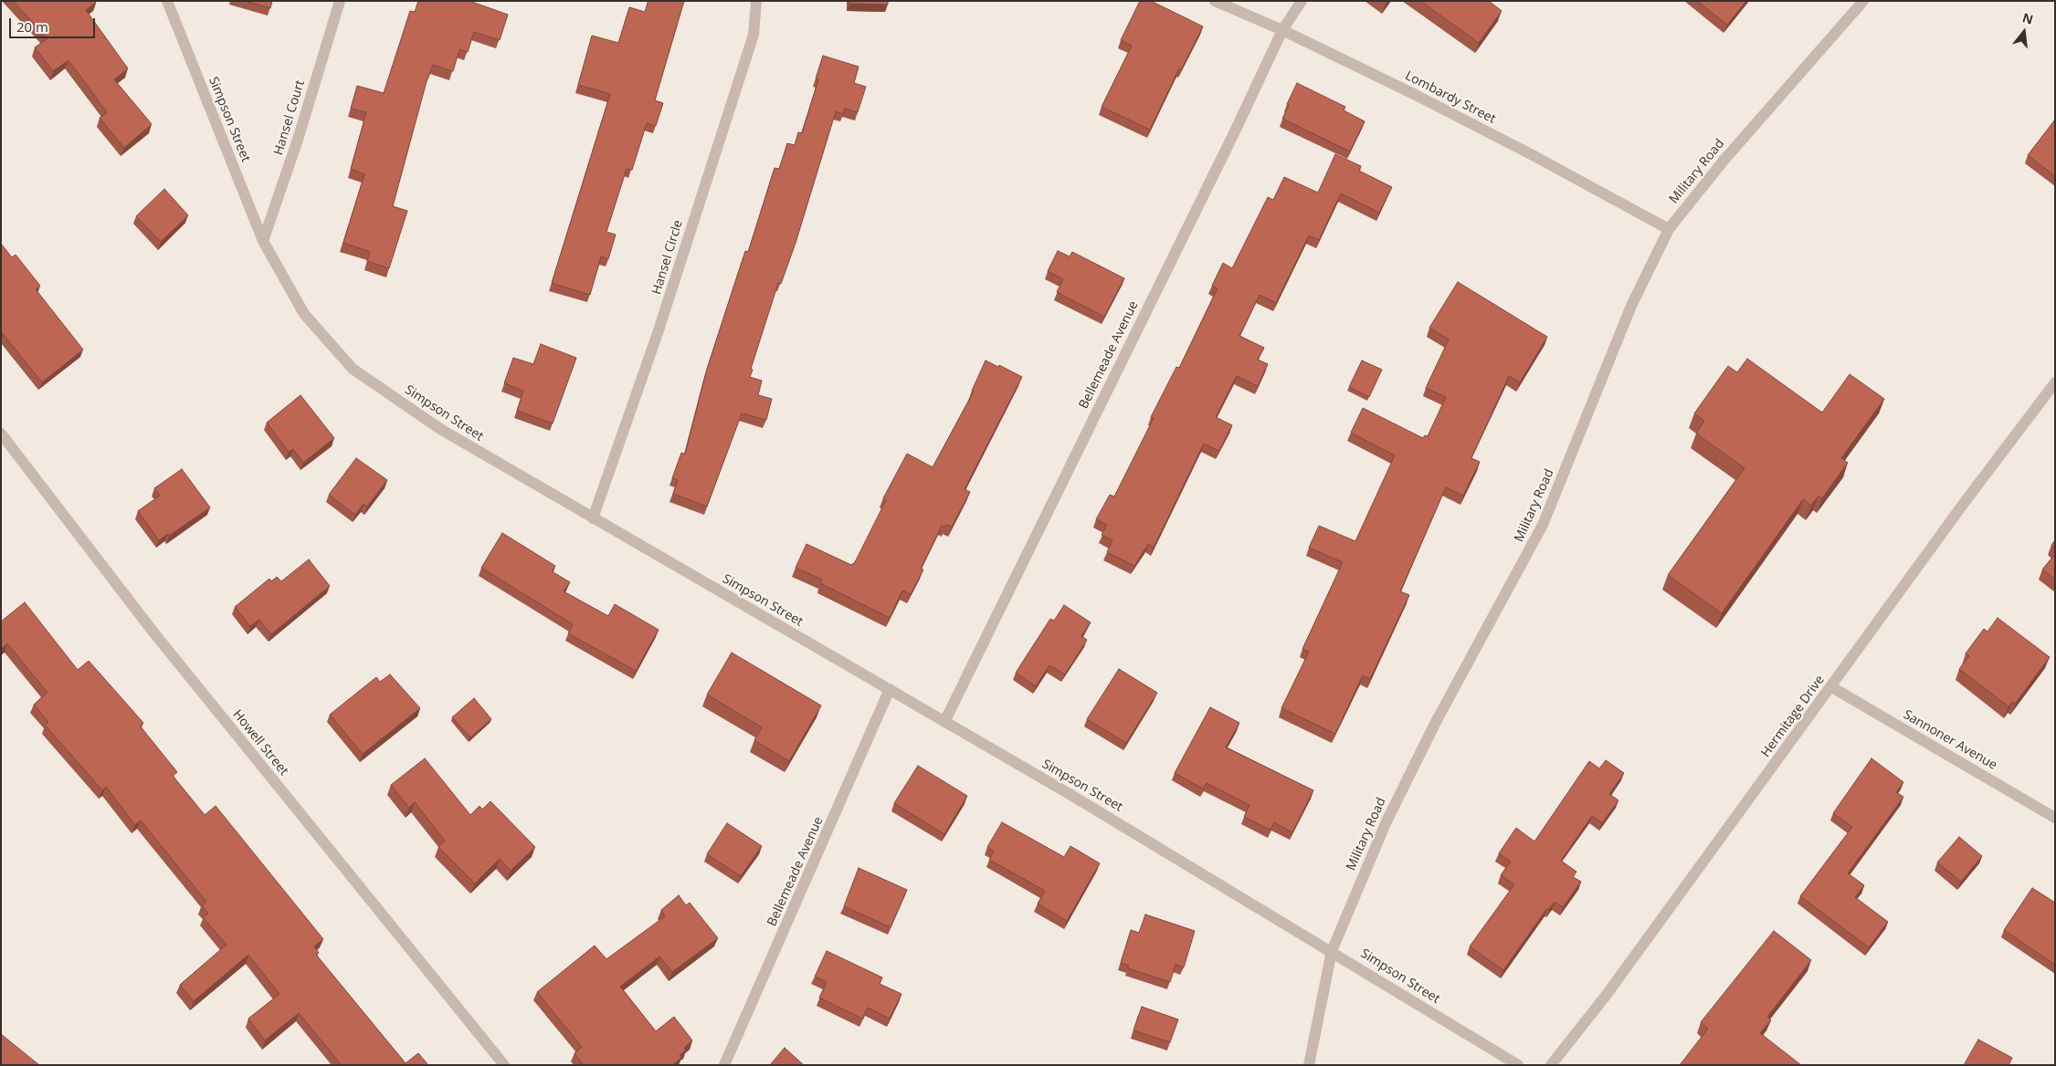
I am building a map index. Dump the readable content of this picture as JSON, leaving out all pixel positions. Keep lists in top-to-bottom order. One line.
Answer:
{"streets":{"street":["Lombardy Street","Hansel Court","Simpson Street","Military Road","Hansel Circle","Bellemeade Avenue","Hermitage Drive","Sannoner Avenue","Howell Street"]},"crossings":[["Lombardy Street","Military Road"],["Lombardy Street","Bellemeade Avenue"],["Hansel Court","Simpson Street"],["Simpson Street","Military Road"],["Simpson Street","Hansel Circle"],["Simpson Street","Bellemeade Avenue"],["Hermitage Drive","Sannoner Avenue"]],"scale_bar":"20 m","north":"top"}
